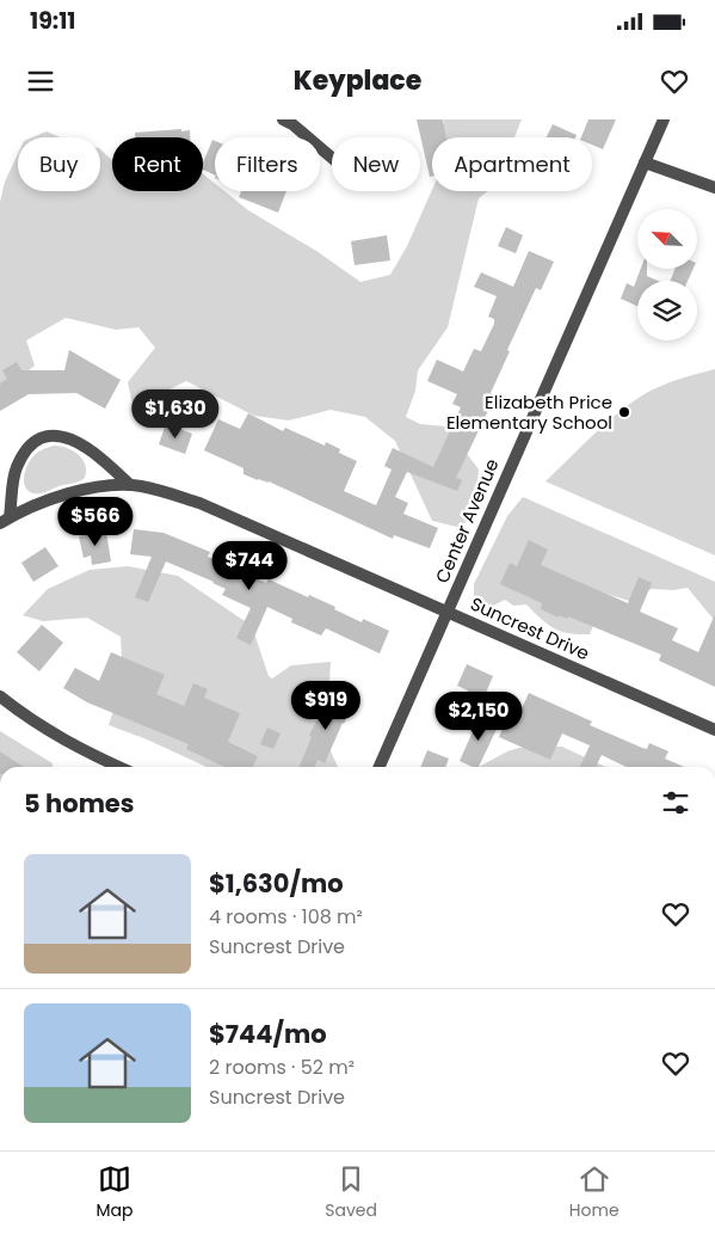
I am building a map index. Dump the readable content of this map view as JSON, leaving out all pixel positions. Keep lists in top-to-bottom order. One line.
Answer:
{"streets":{"street":["Center Avenue","Suncrest Drive"]},"crossings":[["Center Avenue","Suncrest Drive"]],"places":["Elizabeth Price Elementary School"],"north":"top left","page":{"status":"19:11","header":"Keyplace","chip":["Buy","Rent","Filters","New","Apartment"],"price":["$1,630","$566","$744","$919","$2,150"],"heading":"5 homes","list":[{"name":"$1,630/mo","note":"4 rooms · 108 m² · Suncrest Drive"},{"name":"$744/mo","note":"2 rooms · 52 m² · Suncrest Drive"}],"tabs":["Map","Saved","Home"]}}
